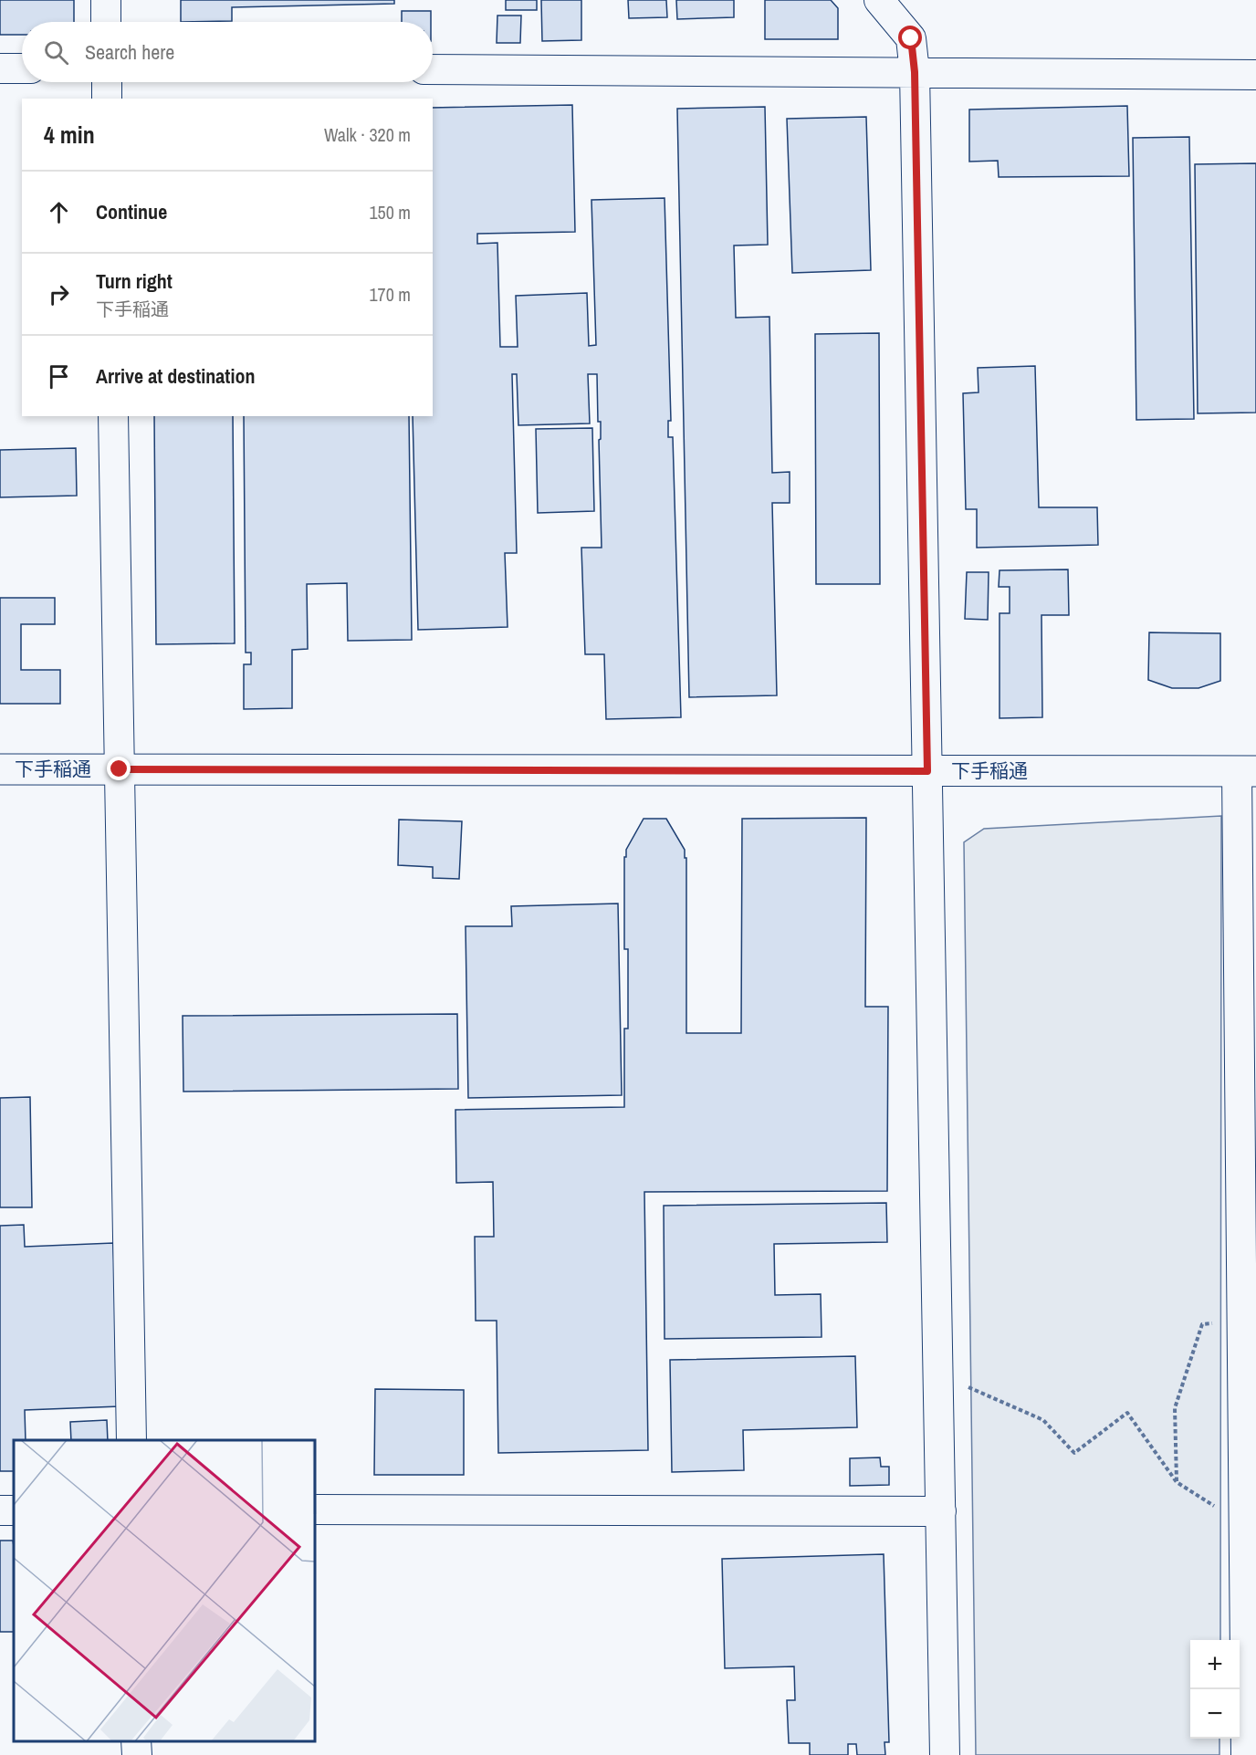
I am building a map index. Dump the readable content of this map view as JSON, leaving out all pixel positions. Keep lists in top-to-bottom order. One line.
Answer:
{"streets":{"main road":["下手稲通"]},"page":{"search":"Search here","heading":["4 min","Walk · 320 m"],"list":[["Continue","150 m"],["Turn right","下手稲通","170 m"],"Arrive at destination"],"map_buttons":["+","−"]}}
